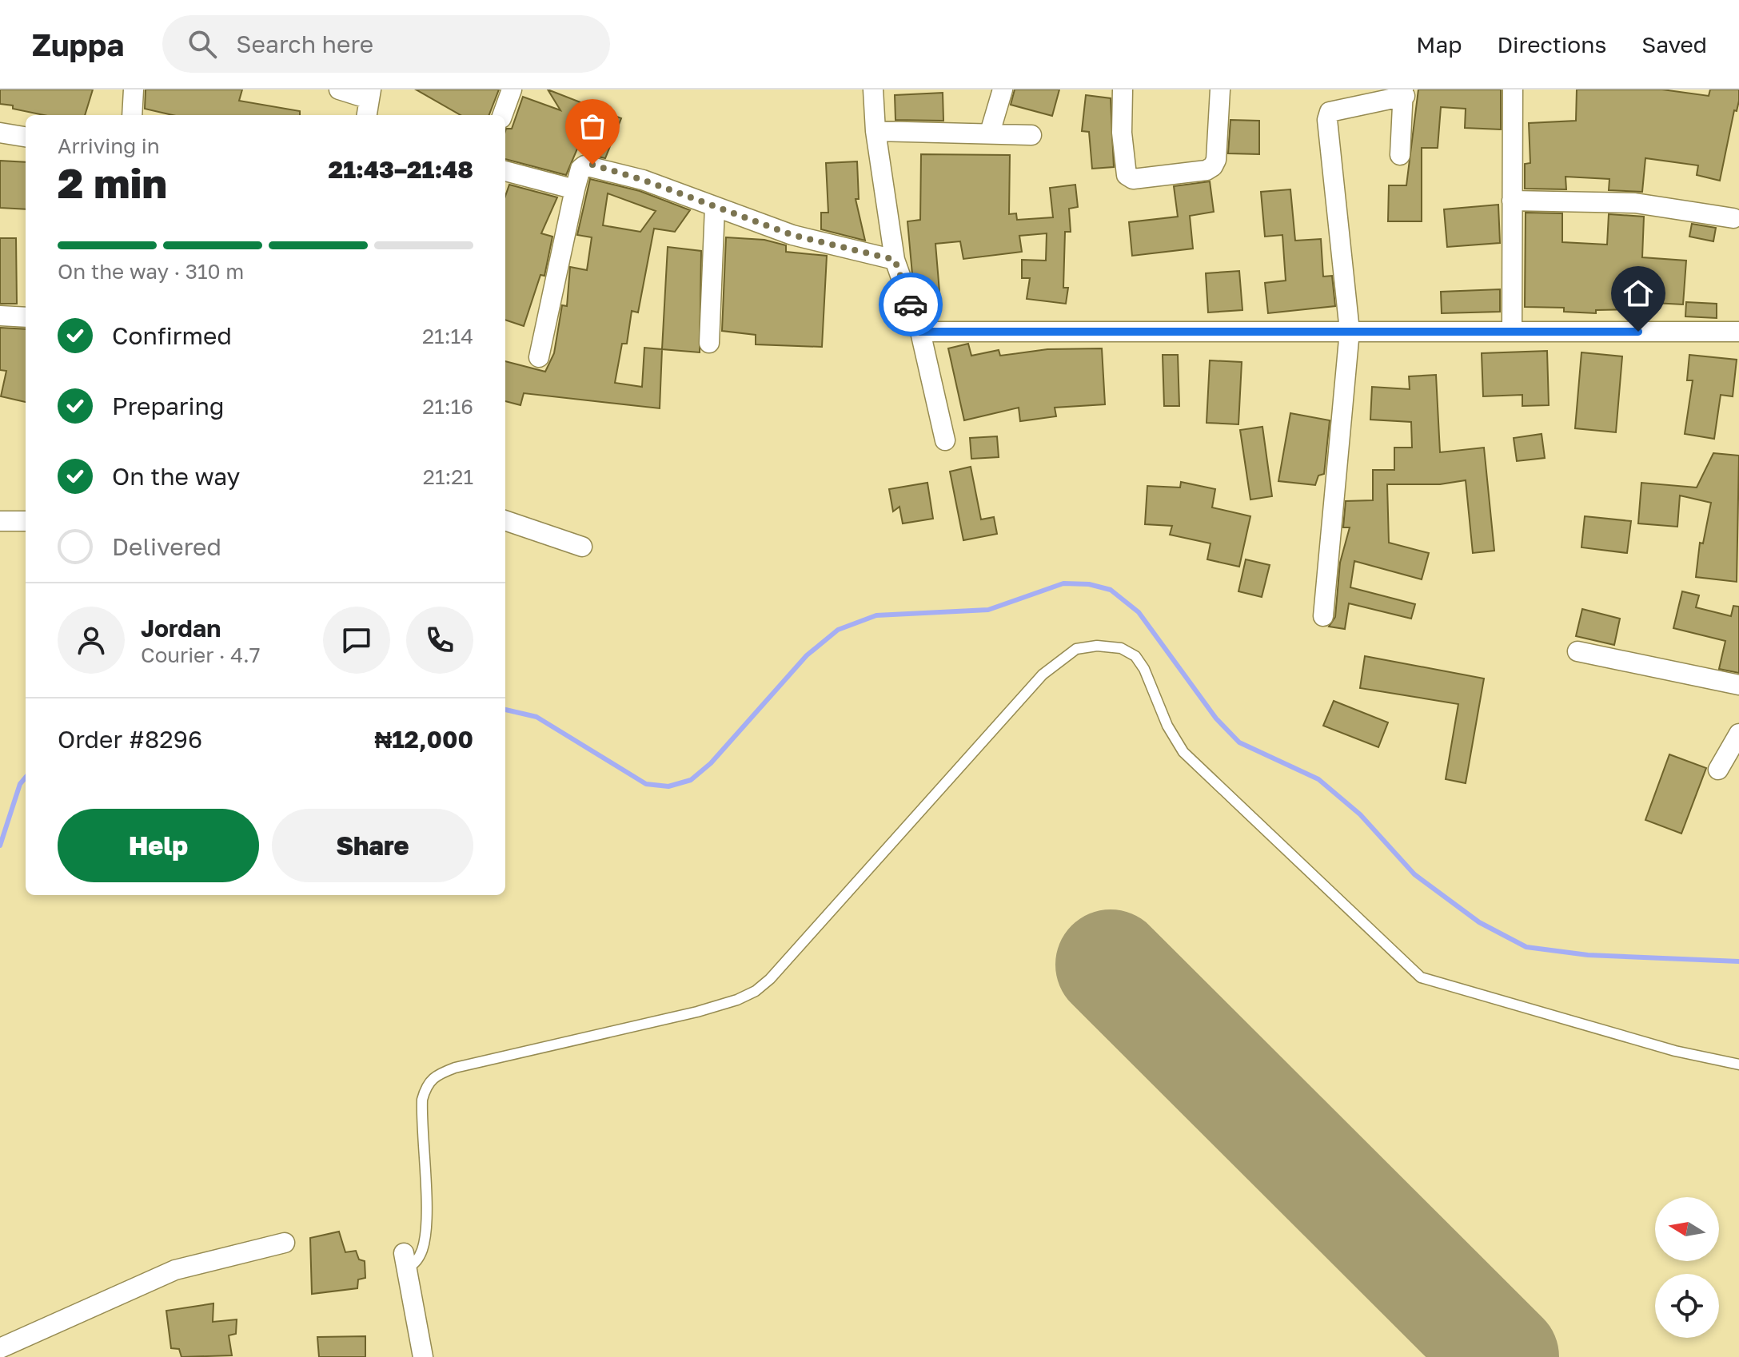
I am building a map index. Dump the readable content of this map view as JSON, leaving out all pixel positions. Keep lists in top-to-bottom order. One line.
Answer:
{"north":"left","page":{"header":"Zuppa","search":"Search here","nav":["Map","Directions","Saved"],"heading":["2 min","Arriving in","21:43–21:48"],"panel":["Jordan","Courier · 4.7","Order #8296","₦12,000"],"bar":"On the way · 310 m","list":[["Confirmed","21:14"],["Preparing","21:16"],["On the way","21:21"],"Delivered"],"buttons":["Help","Share"]}}
